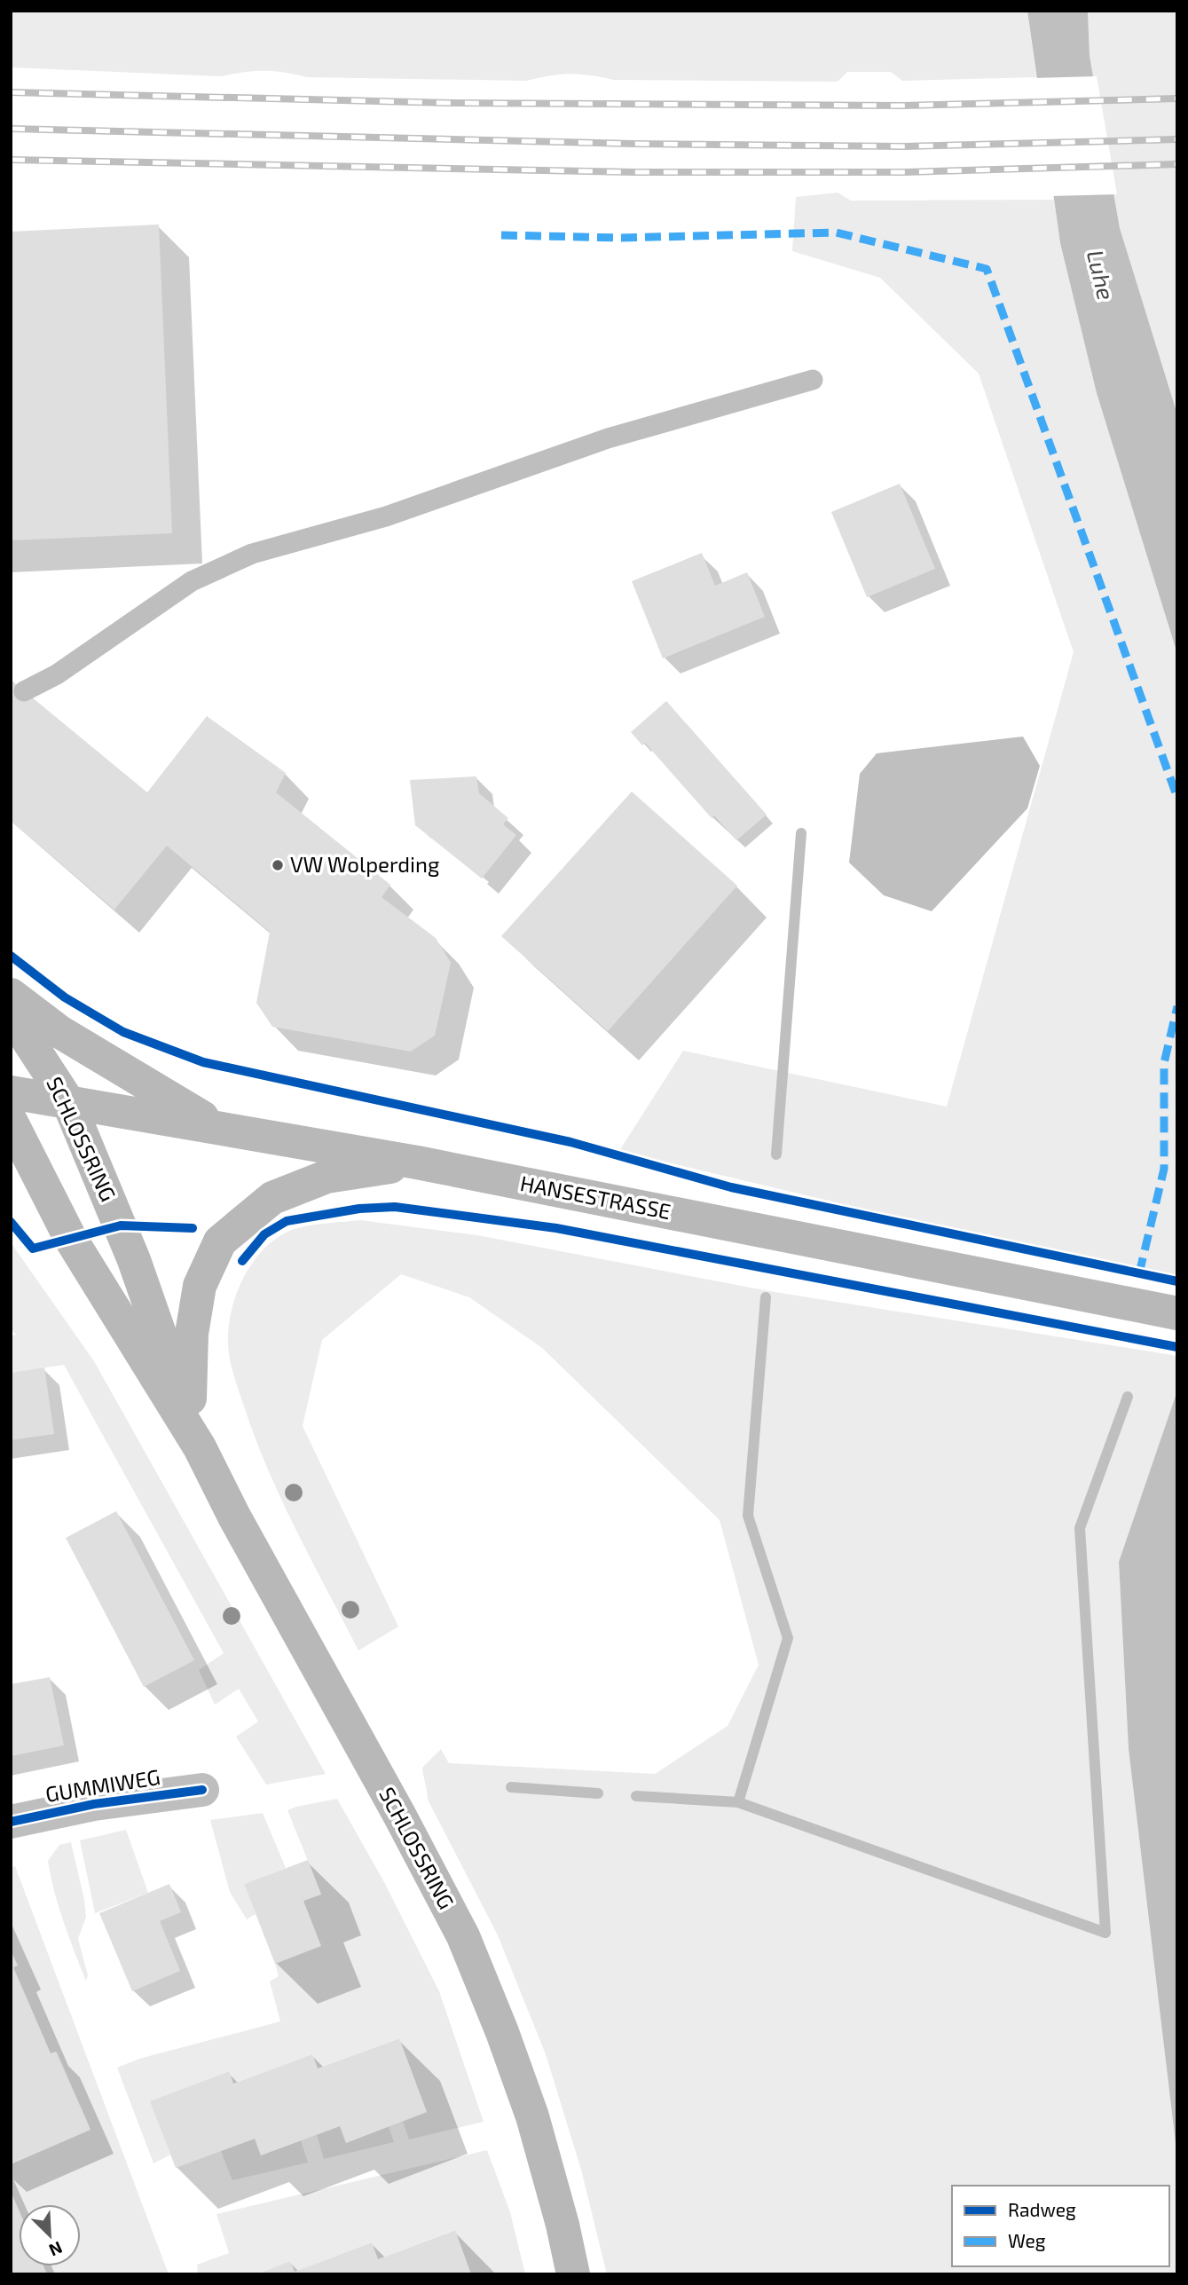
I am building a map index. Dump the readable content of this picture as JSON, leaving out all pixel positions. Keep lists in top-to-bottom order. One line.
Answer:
{"streets":{"main road":["SCHLOSSRING","HANSESTRASSE"],"street":["GUMMIWEG"]},"crossings":[["SCHLOSSRING","HANSESTRASSE"]],"water":["Luhe"],"places":["VW Wolperding"],"legend":["Radweg","Weg"],"north":"bottom right"}
